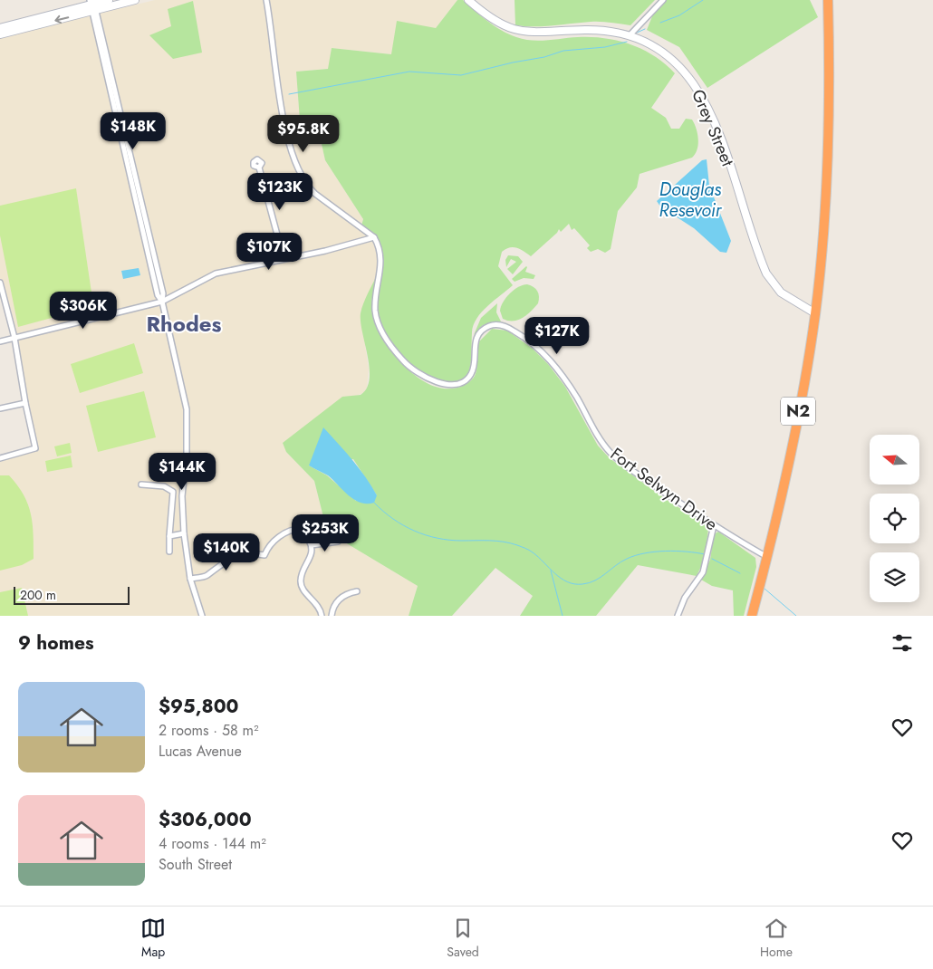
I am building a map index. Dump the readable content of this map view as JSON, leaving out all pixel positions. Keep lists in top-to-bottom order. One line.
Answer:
{"streets":{"highway":["N2"],"main road":["Grey Street"],"street":["Fort Selwyn Drive"]},"crossings":[["Grey Street","N2"],["N2","Fort Selwyn Drive"]],"districts":["Rhodes"],"water":["Douglas Resevoir"],"scale_bar":"200 m","north":"left","page":{"price":["$148K","$95.8K","$123K","$107K","$306K","$127K","$144K","$253K","$140K"],"scale":"200 m","heading":"9 homes","list":[{"name":"$95,800","note":"2 rooms · 58 m² · Lucas Avenue"},{"name":"$306,000","note":"4 rooms · 144 m² · South Street"}],"tabs":["Map","Saved","Home"]}}
